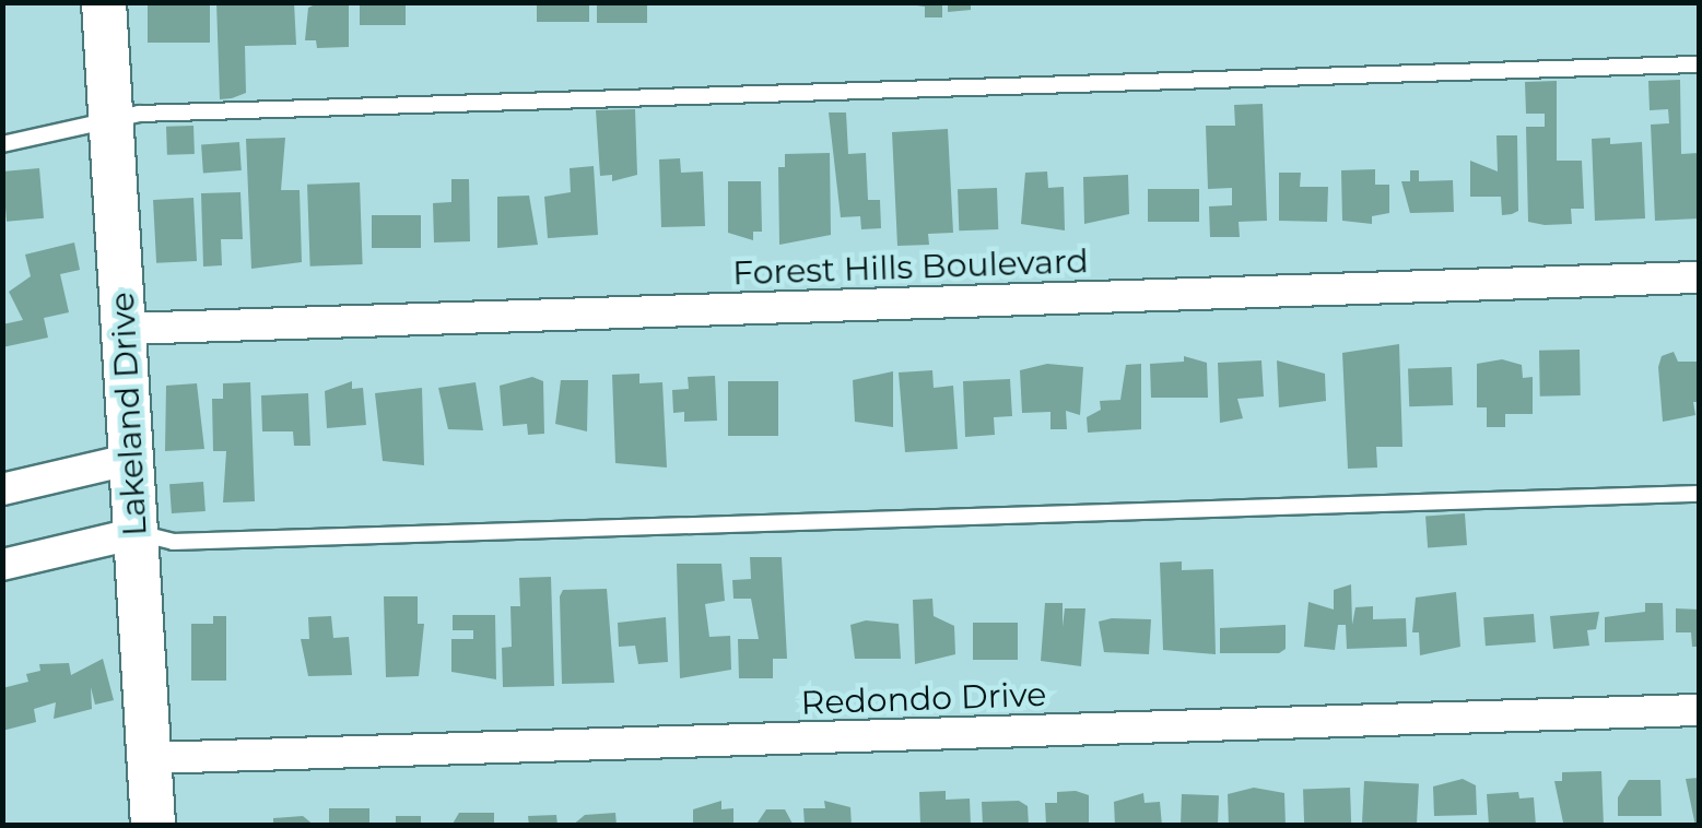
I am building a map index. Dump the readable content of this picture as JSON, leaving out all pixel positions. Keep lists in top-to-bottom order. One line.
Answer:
{"streets":{"street":["Forest Hills Boulevard","Lakeland Drive","Redondo Drive"]},"crossings":[["Forest Hills Boulevard","Lakeland Drive"],["Lakeland Drive","Redondo Drive"]]}
